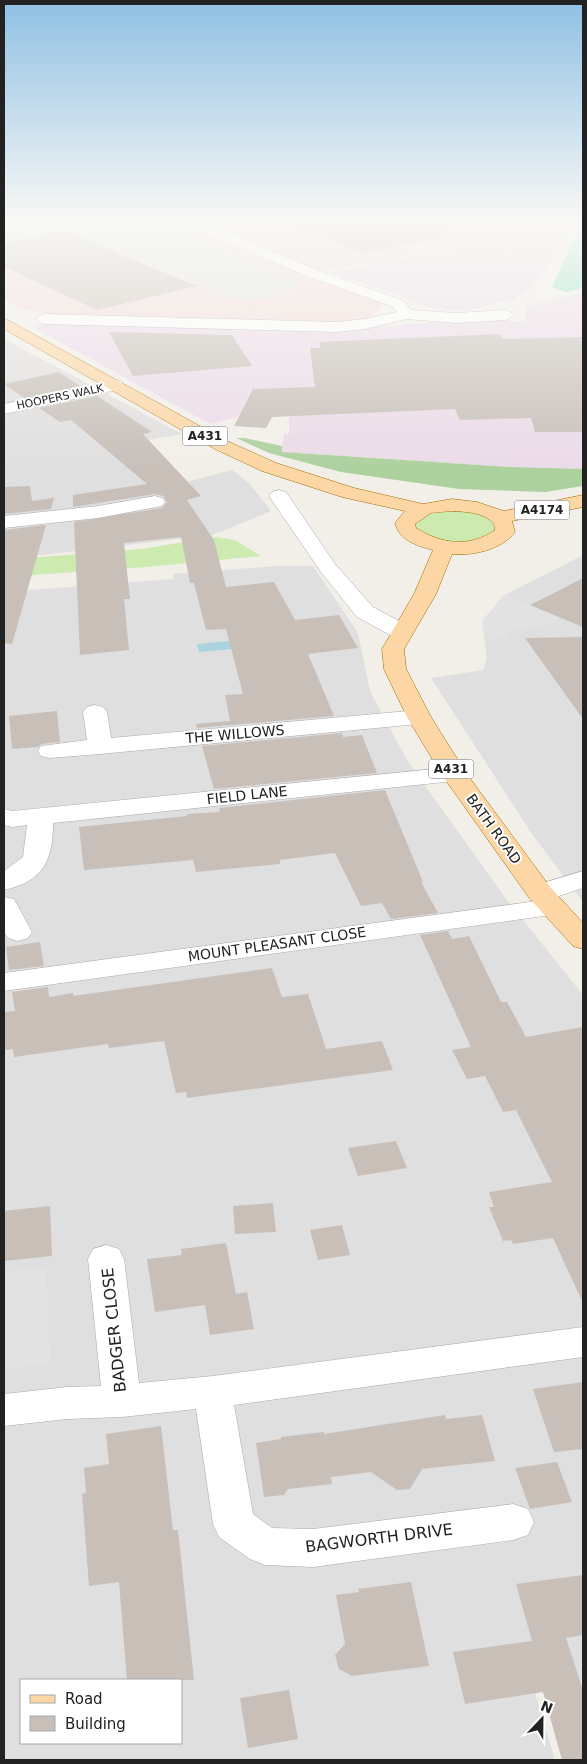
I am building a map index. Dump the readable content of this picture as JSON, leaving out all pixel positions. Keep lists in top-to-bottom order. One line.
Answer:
{"streets":{"main road":["A431","A4174","BATH ROAD"],"street":["HOOPERS WALK","THE WILLOWS","FIELD LANE","MOUNT PLEASANT CLOSE","BADGER CLOSE","BAGWORTH DRIVE"]},"crossings":[["HOOPERS WALK","A431"],["A431","A4174"],["THE WILLOWS","BATH ROAD"],["FIELD LANE","BATH ROAD"],["BATH ROAD","MOUNT PLEASANT CLOSE"]],"legend":["Road","Building"],"north":"top"}
